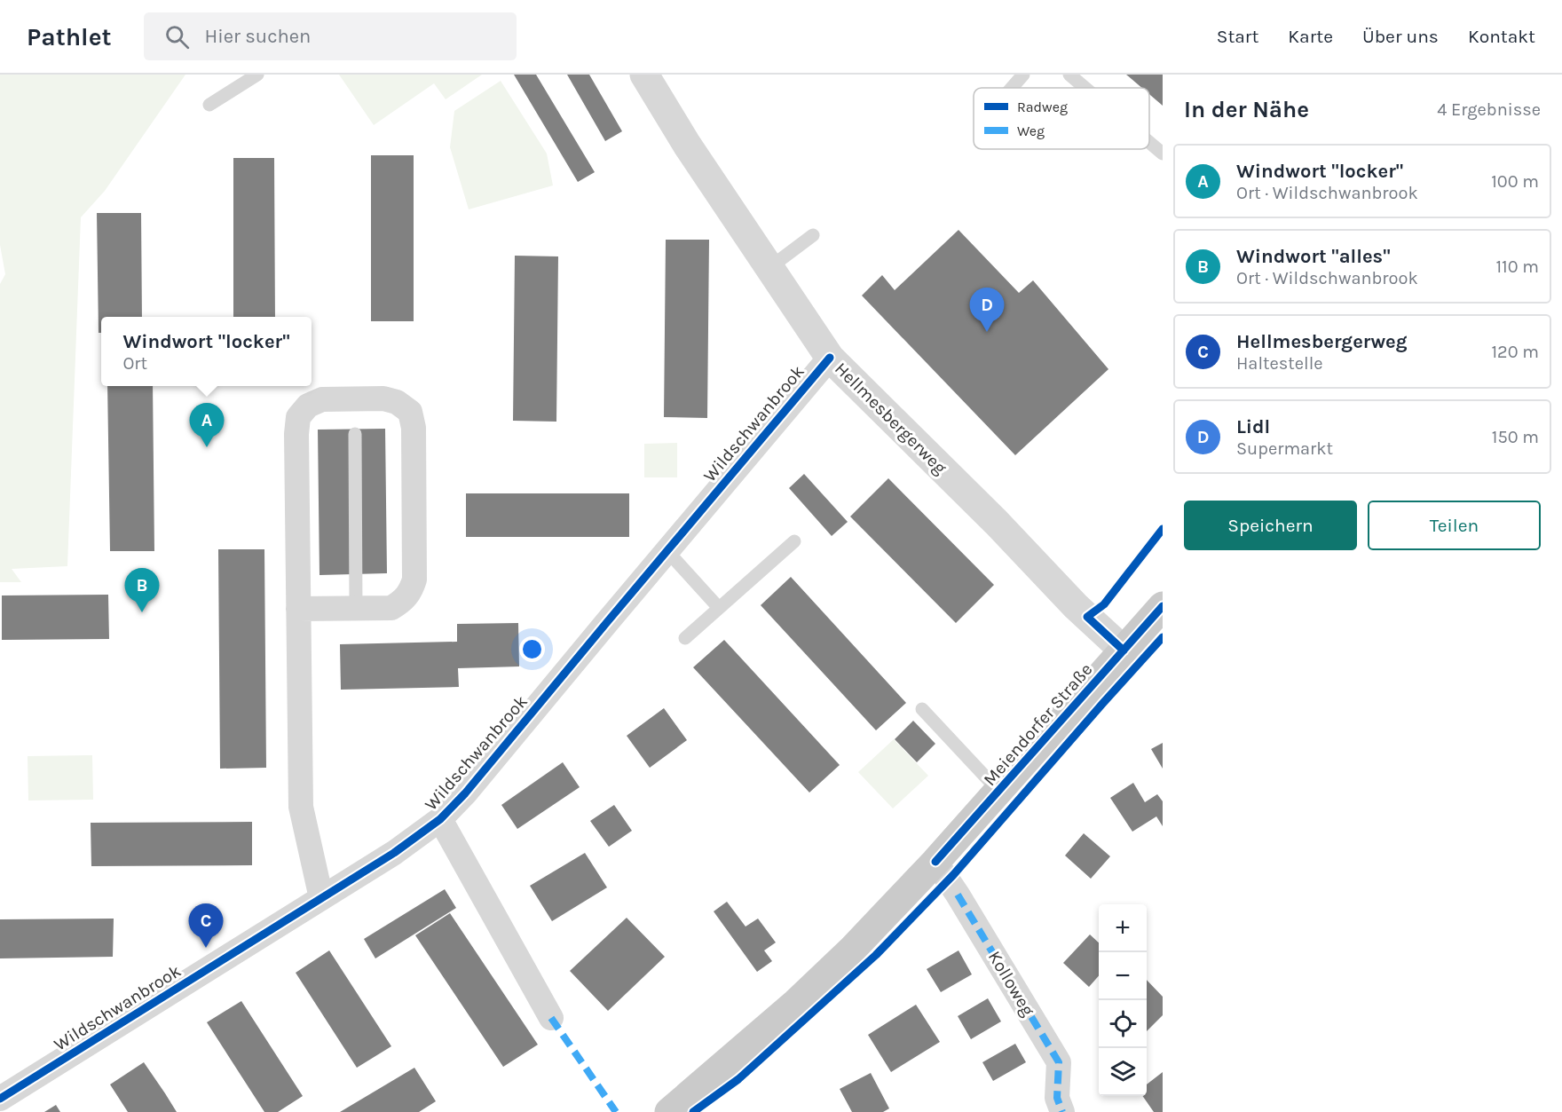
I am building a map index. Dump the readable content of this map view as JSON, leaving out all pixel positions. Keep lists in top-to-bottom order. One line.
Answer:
{"streets":{"main road":["Meiendorfer Straße"],"street":["Hellmesbergerweg","Wildschwanbrook","Kolloweg"]},"crossings":[["Hellmesbergerweg","Wildschwanbrook"],["Hellmesbergerweg","Meiendorfer Straße"],["Meiendorfer Straße","Kolloweg"]],"legend":["Radweg","Weg"],"page":{"header":"Pathlet","search":"Hier suchen","nav":["Start","Karte","Über uns","Kontakt"],"heading":["In der Nähe","4 Ergebnisse"],"list":[{"mark":"A","name":"Windwort \"locker\"","note":"Ort · Wildschwanbrook","value":"100 m"},{"mark":"B","name":"Windwort \"alles\"","note":"Ort · Wildschwanbrook","value":"110 m"},{"mark":"C","name":"Hellmesbergerweg","note":"Haltestelle","value":"120 m"},{"mark":"D","name":"Lidl","note":"Supermarkt","value":"150 m"}],"pins":["D","A","B","C"],"popup":["Windwort \"locker\"","Ort"],"buttons":["Speichern","Teilen"],"map_buttons":["+","−"]}}
